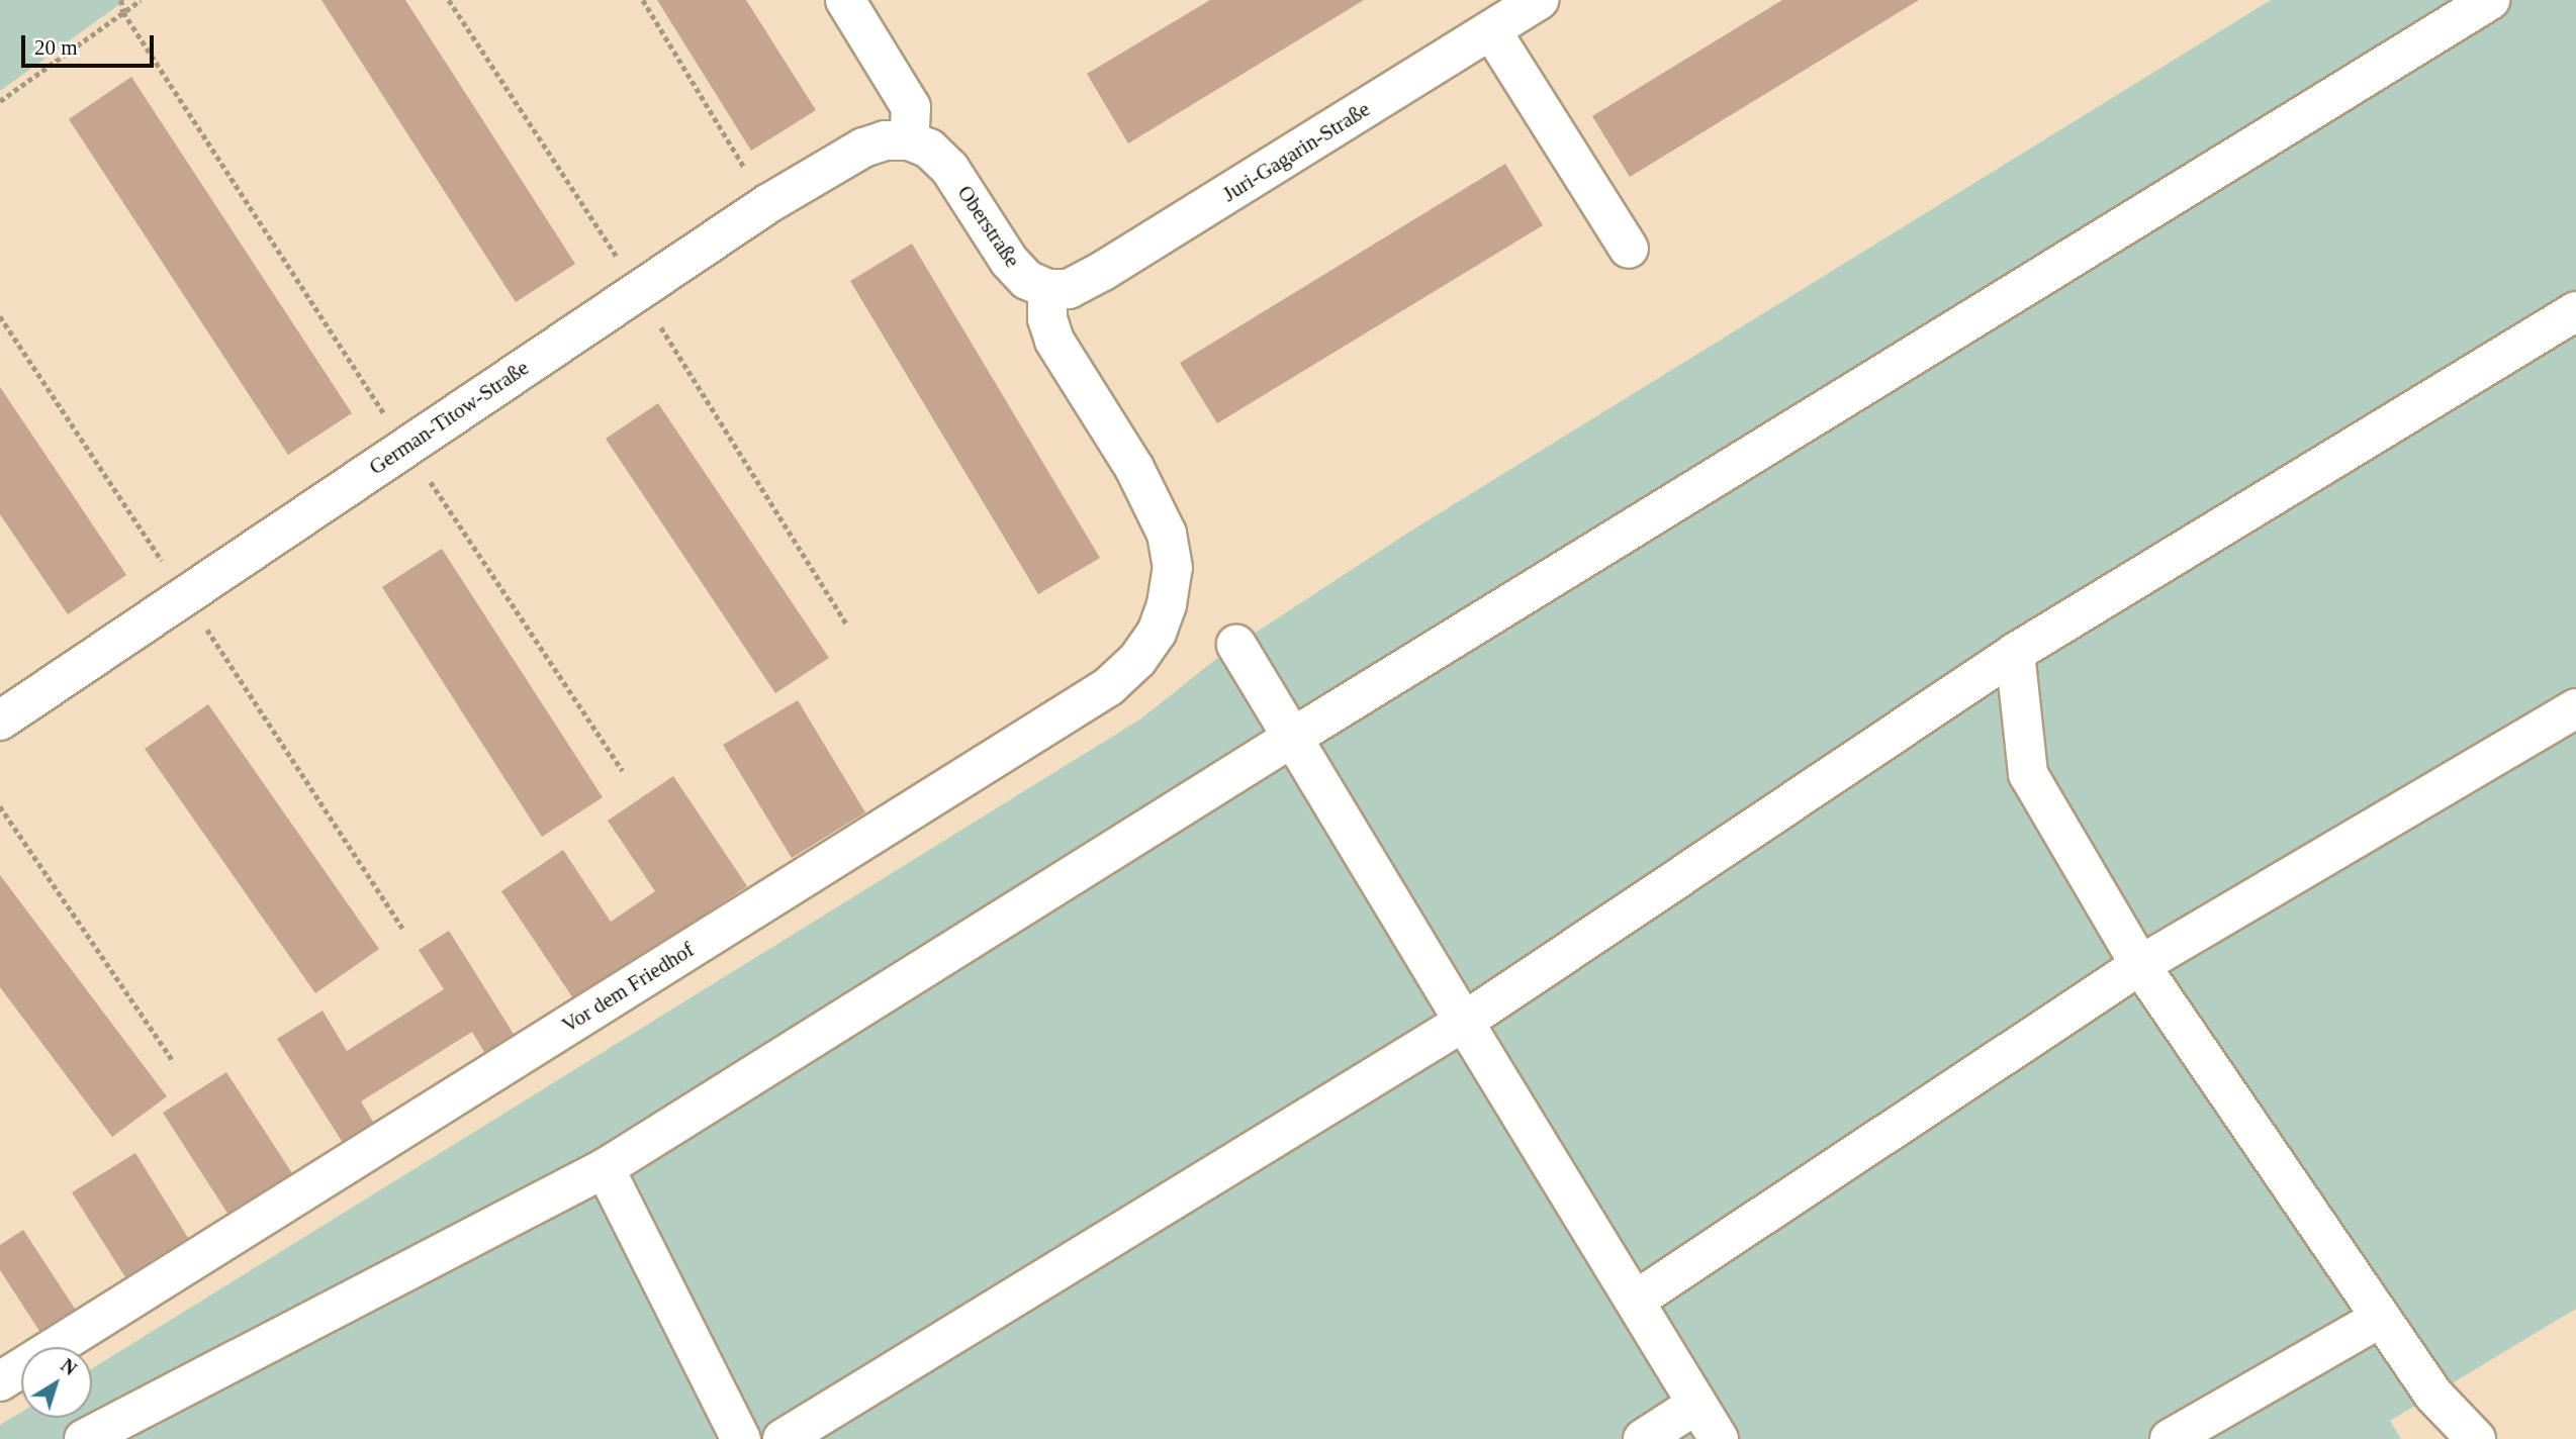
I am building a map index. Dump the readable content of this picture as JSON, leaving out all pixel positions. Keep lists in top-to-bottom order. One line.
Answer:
{"streets":{"street":["Juri-Gagarin-Straße","Oberstraße","German-Titow-Straße","Vor dem Friedhof"]},"crossings":[["Juri-Gagarin-Straße","Oberstraße"],["Juri-Gagarin-Straße","Vor dem Friedhof"],["Oberstraße","German-Titow-Straße"],["Oberstraße","Vor dem Friedhof"]],"scale_bar":"20 m","north":"top right"}
